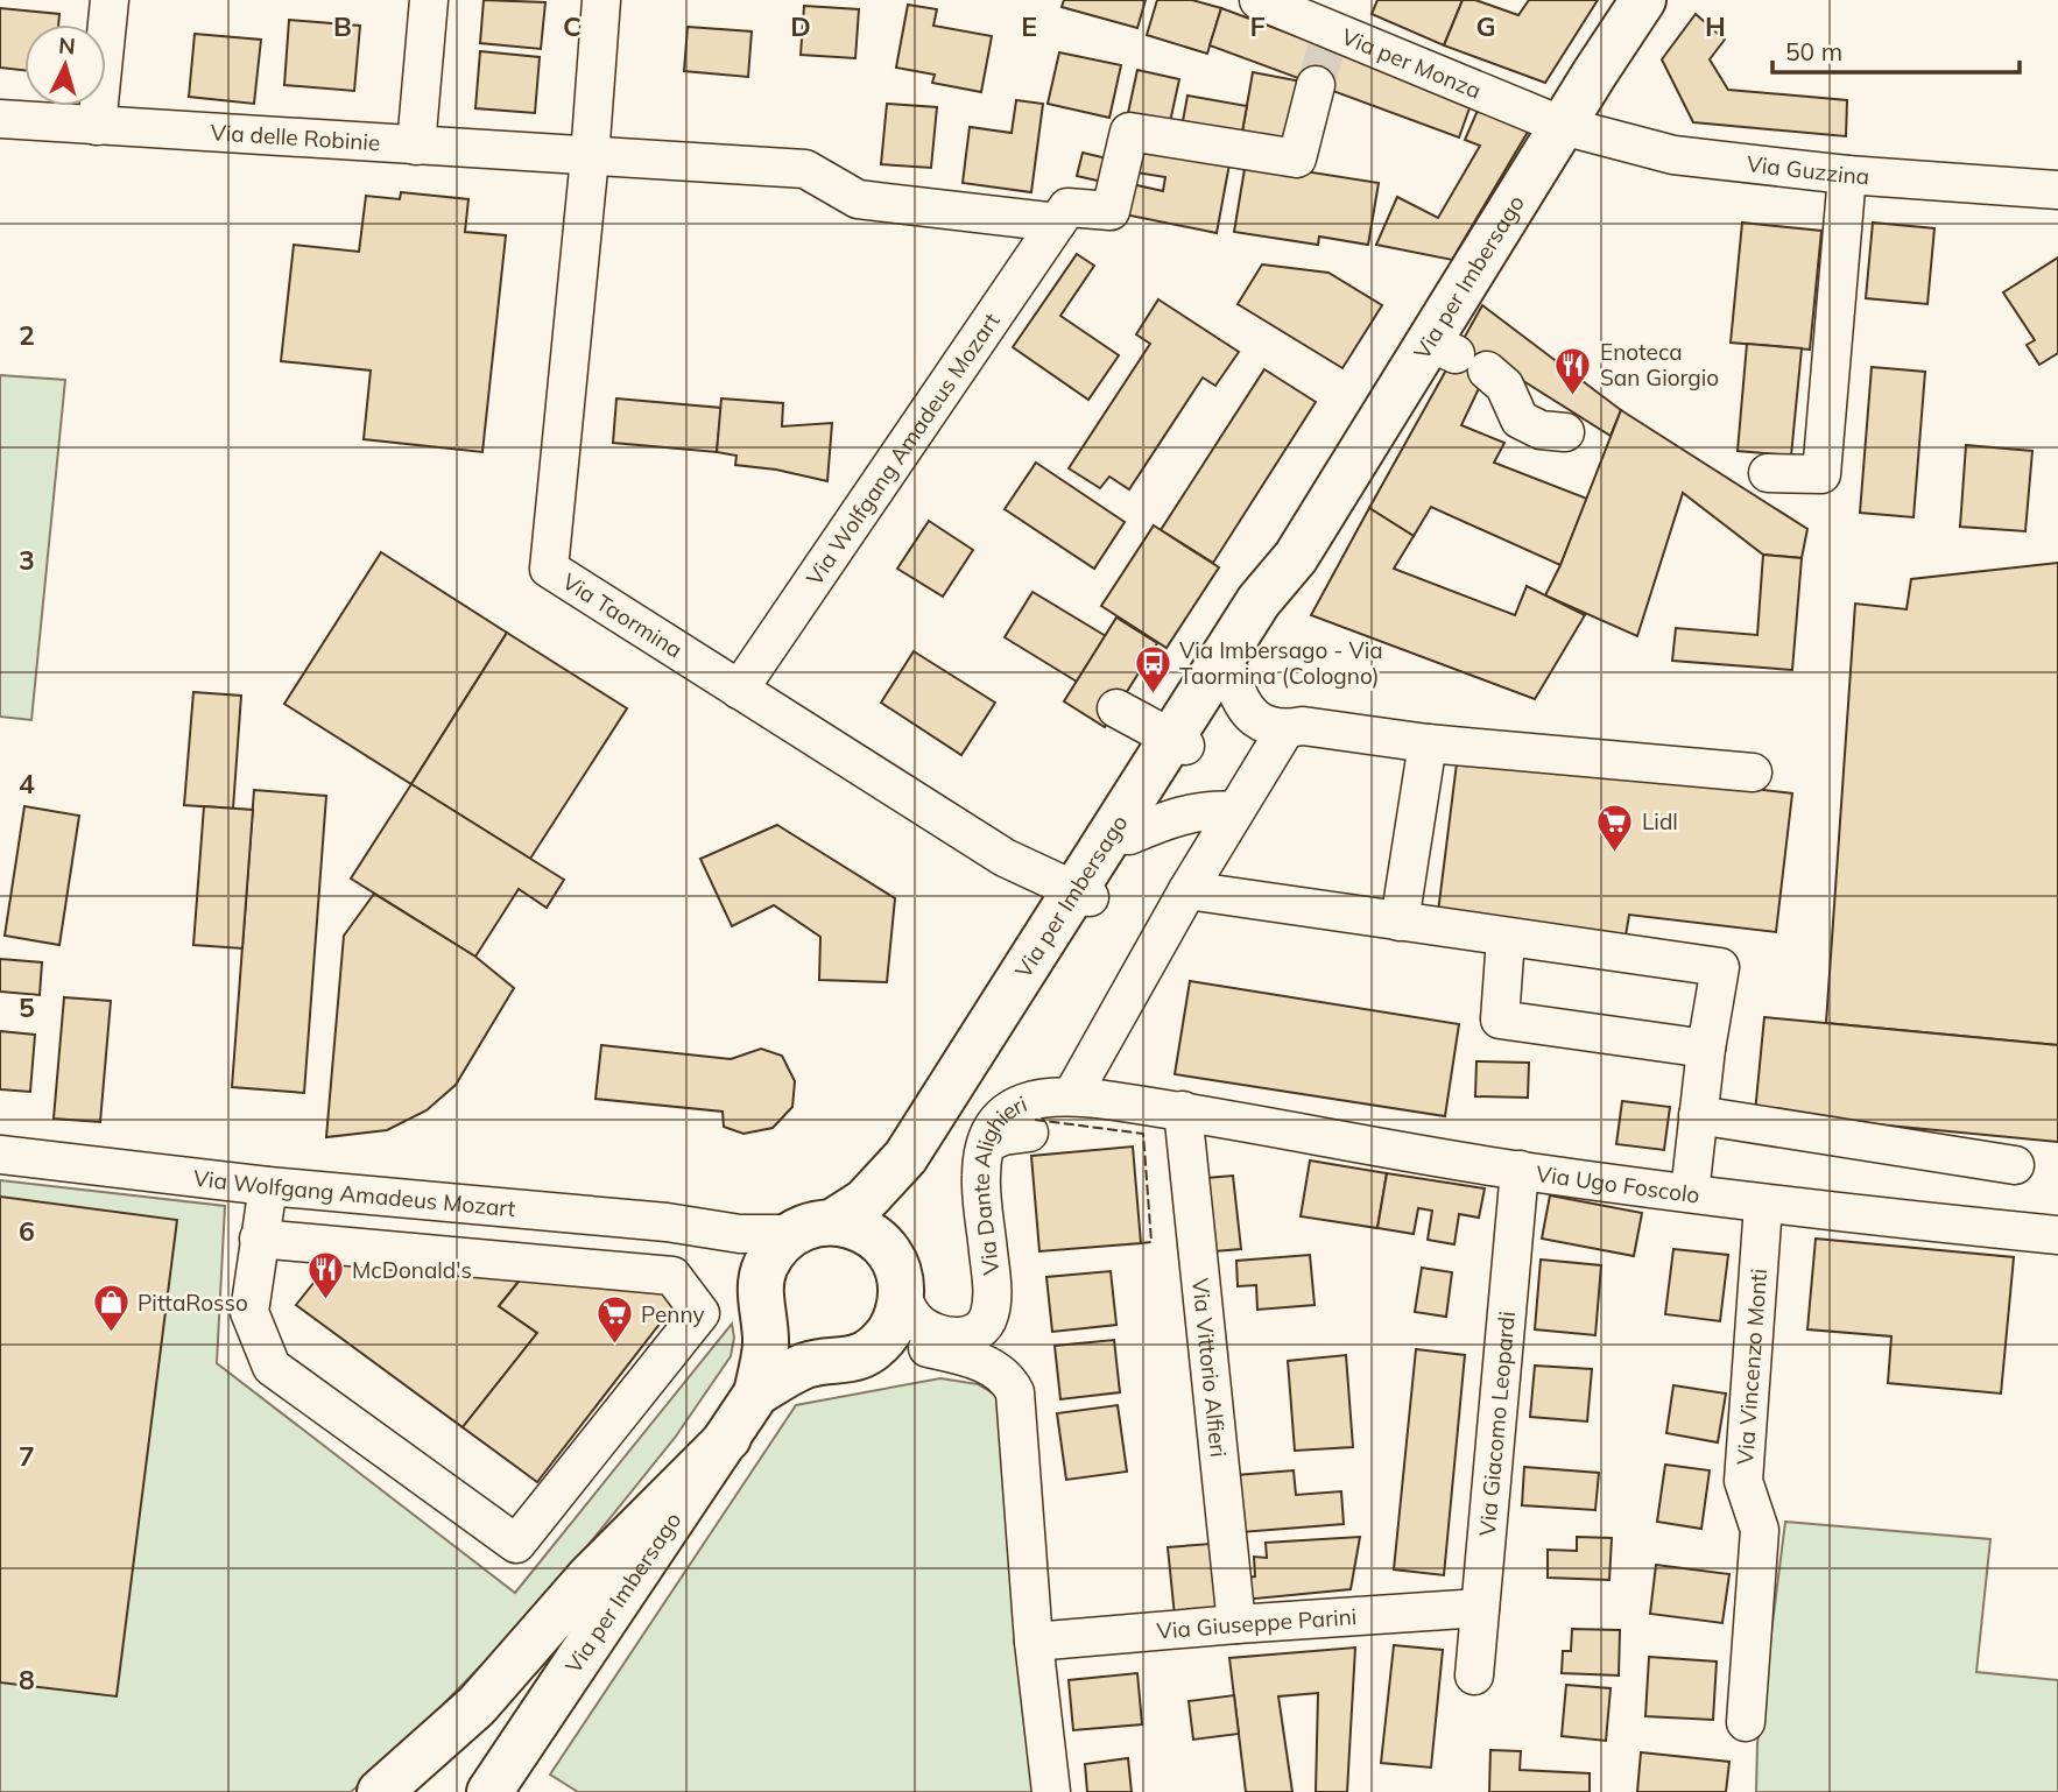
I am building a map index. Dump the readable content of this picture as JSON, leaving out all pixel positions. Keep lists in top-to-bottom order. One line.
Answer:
{"streets":{"main road":["Via per Imbersago"],"street":["Via per Monza","Via delle Robinie","Via Guzzina","Via Wolfgang Amadeus Mozart","Via Taormina","Via Ugo Foscolo","Via Dante Alighieri","Via Vittorio Alfieri","Via Vincenzo Monti","Via Giacomo Leopardi","Via Giuseppe Parini"]},"crossings":[["Via per Monza","Via Guzzina"],["Via per Monza","Via per Imbersago"],["Via delle Robinie","Via Wolfgang Amadeus Mozart"],["Via delle Robinie","Via Taormina"],["Via Guzzina","Via per Imbersago"],["Via per Imbersago","Via Wolfgang Amadeus Mozart"],["Via per Imbersago","Via Taormina"],["Via per Imbersago","Via Dante Alighieri"],["Via Wolfgang Amadeus Mozart","Via Taormina"],["Via Wolfgang Amadeus Mozart","Via Dante Alighieri"],["Via Ugo Foscolo","Via Dante Alighieri"],["Via Ugo Foscolo","Via Vittorio Alfieri"],["Via Ugo Foscolo","Via Vincenzo Monti"],["Via Ugo Foscolo","Via Giacomo Leopardi"],["Via Dante Alighieri","Via Vittorio Alfieri"],["Via Vittorio Alfieri","Via Giuseppe Parini"],["Via Giacomo Leopardi","Via Giuseppe Parini"]],"places":{"restaurant":["Enoteca San Giorgio","McDonald's"],"bus stop":["Via Imbersago - Via Taormina (Cologno)"],"supermarket":["Lidl","Penny"],"shop":["PittaRosso"]},"scale_bar":"50 m","north":"top","grid":{"columns":["B","C","D","E","F","G","H"],"rows":["2","3","4","5","6","7","8"]}}
